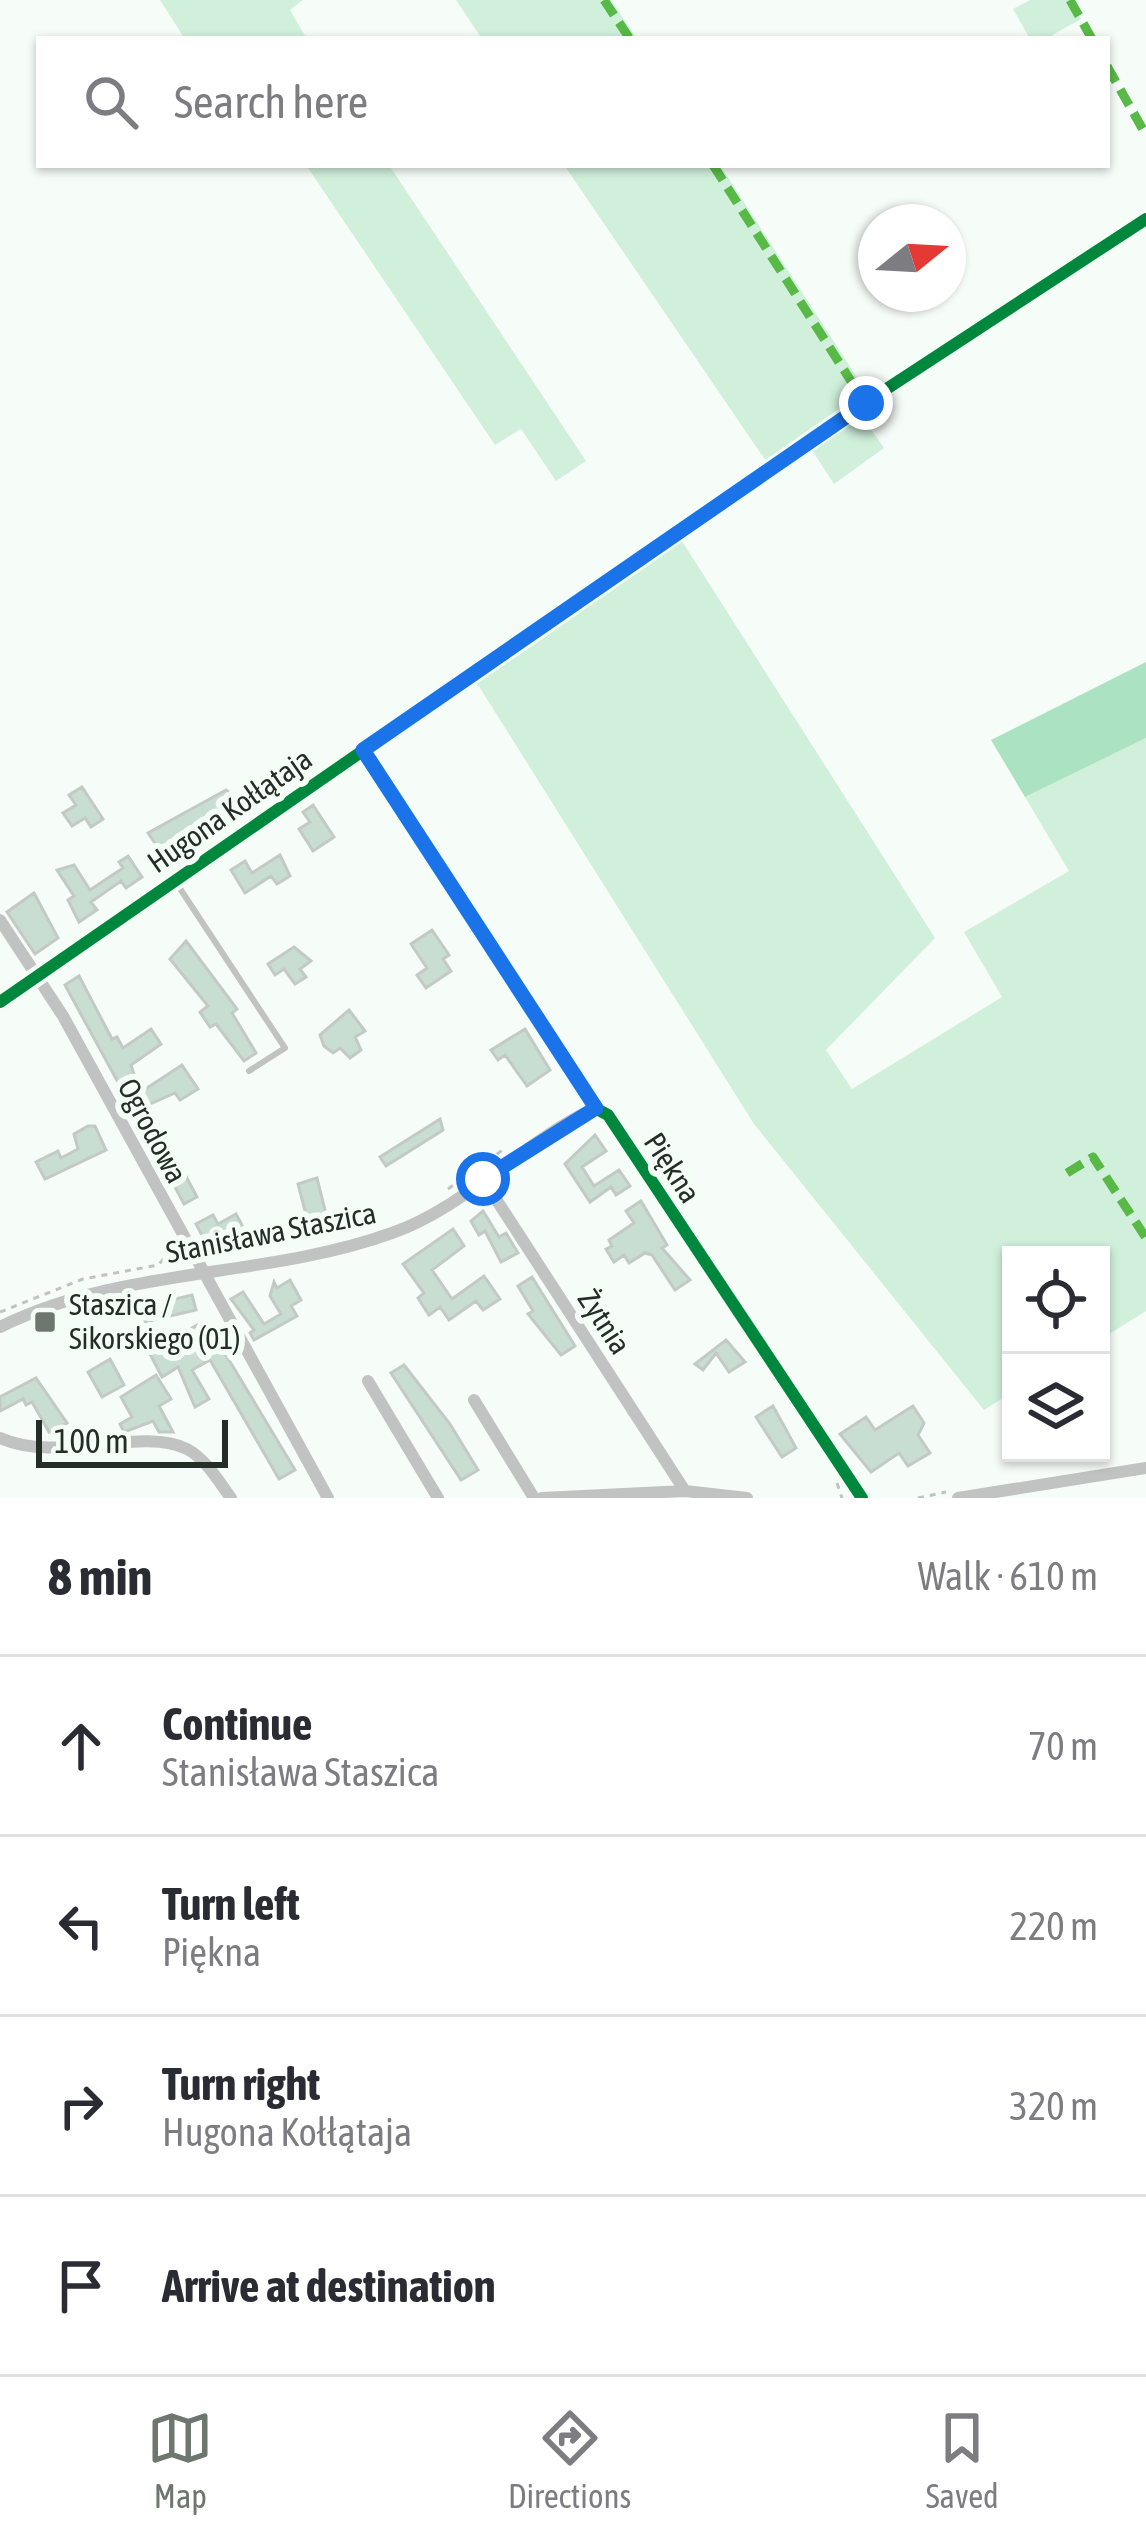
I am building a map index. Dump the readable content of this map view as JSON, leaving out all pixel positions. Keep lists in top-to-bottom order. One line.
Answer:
{"streets":{"street":["Hugona Kołłątaja","Ogrodowa","Piękna","Stanisława Staszica","Żytnia"]},"crossings":[["Hugona Kołłątaja","Ogrodowa"],["Hugona Kołłątaja","Piękna"],["Ogrodowa","Stanisława Staszica"],["Piękna","Stanisława Staszica"],["Stanisława Staszica","Żytnia"]],"places":{"transit":["Staszica / Sikorskiego (01)"]},"scale_bar":"100 m","north":"right","page":{"search":"Search here","scale":"100 m","heading":["8 min","Walk · 610 m"],"list":[["Continue","Stanisława Staszica","70 m"],["Turn left","Piękna","220 m"],["Turn right","Hugona Kołłątaja","320 m"],"Arrive at destination"],"nav":["Map","Directions","Saved"]}}
